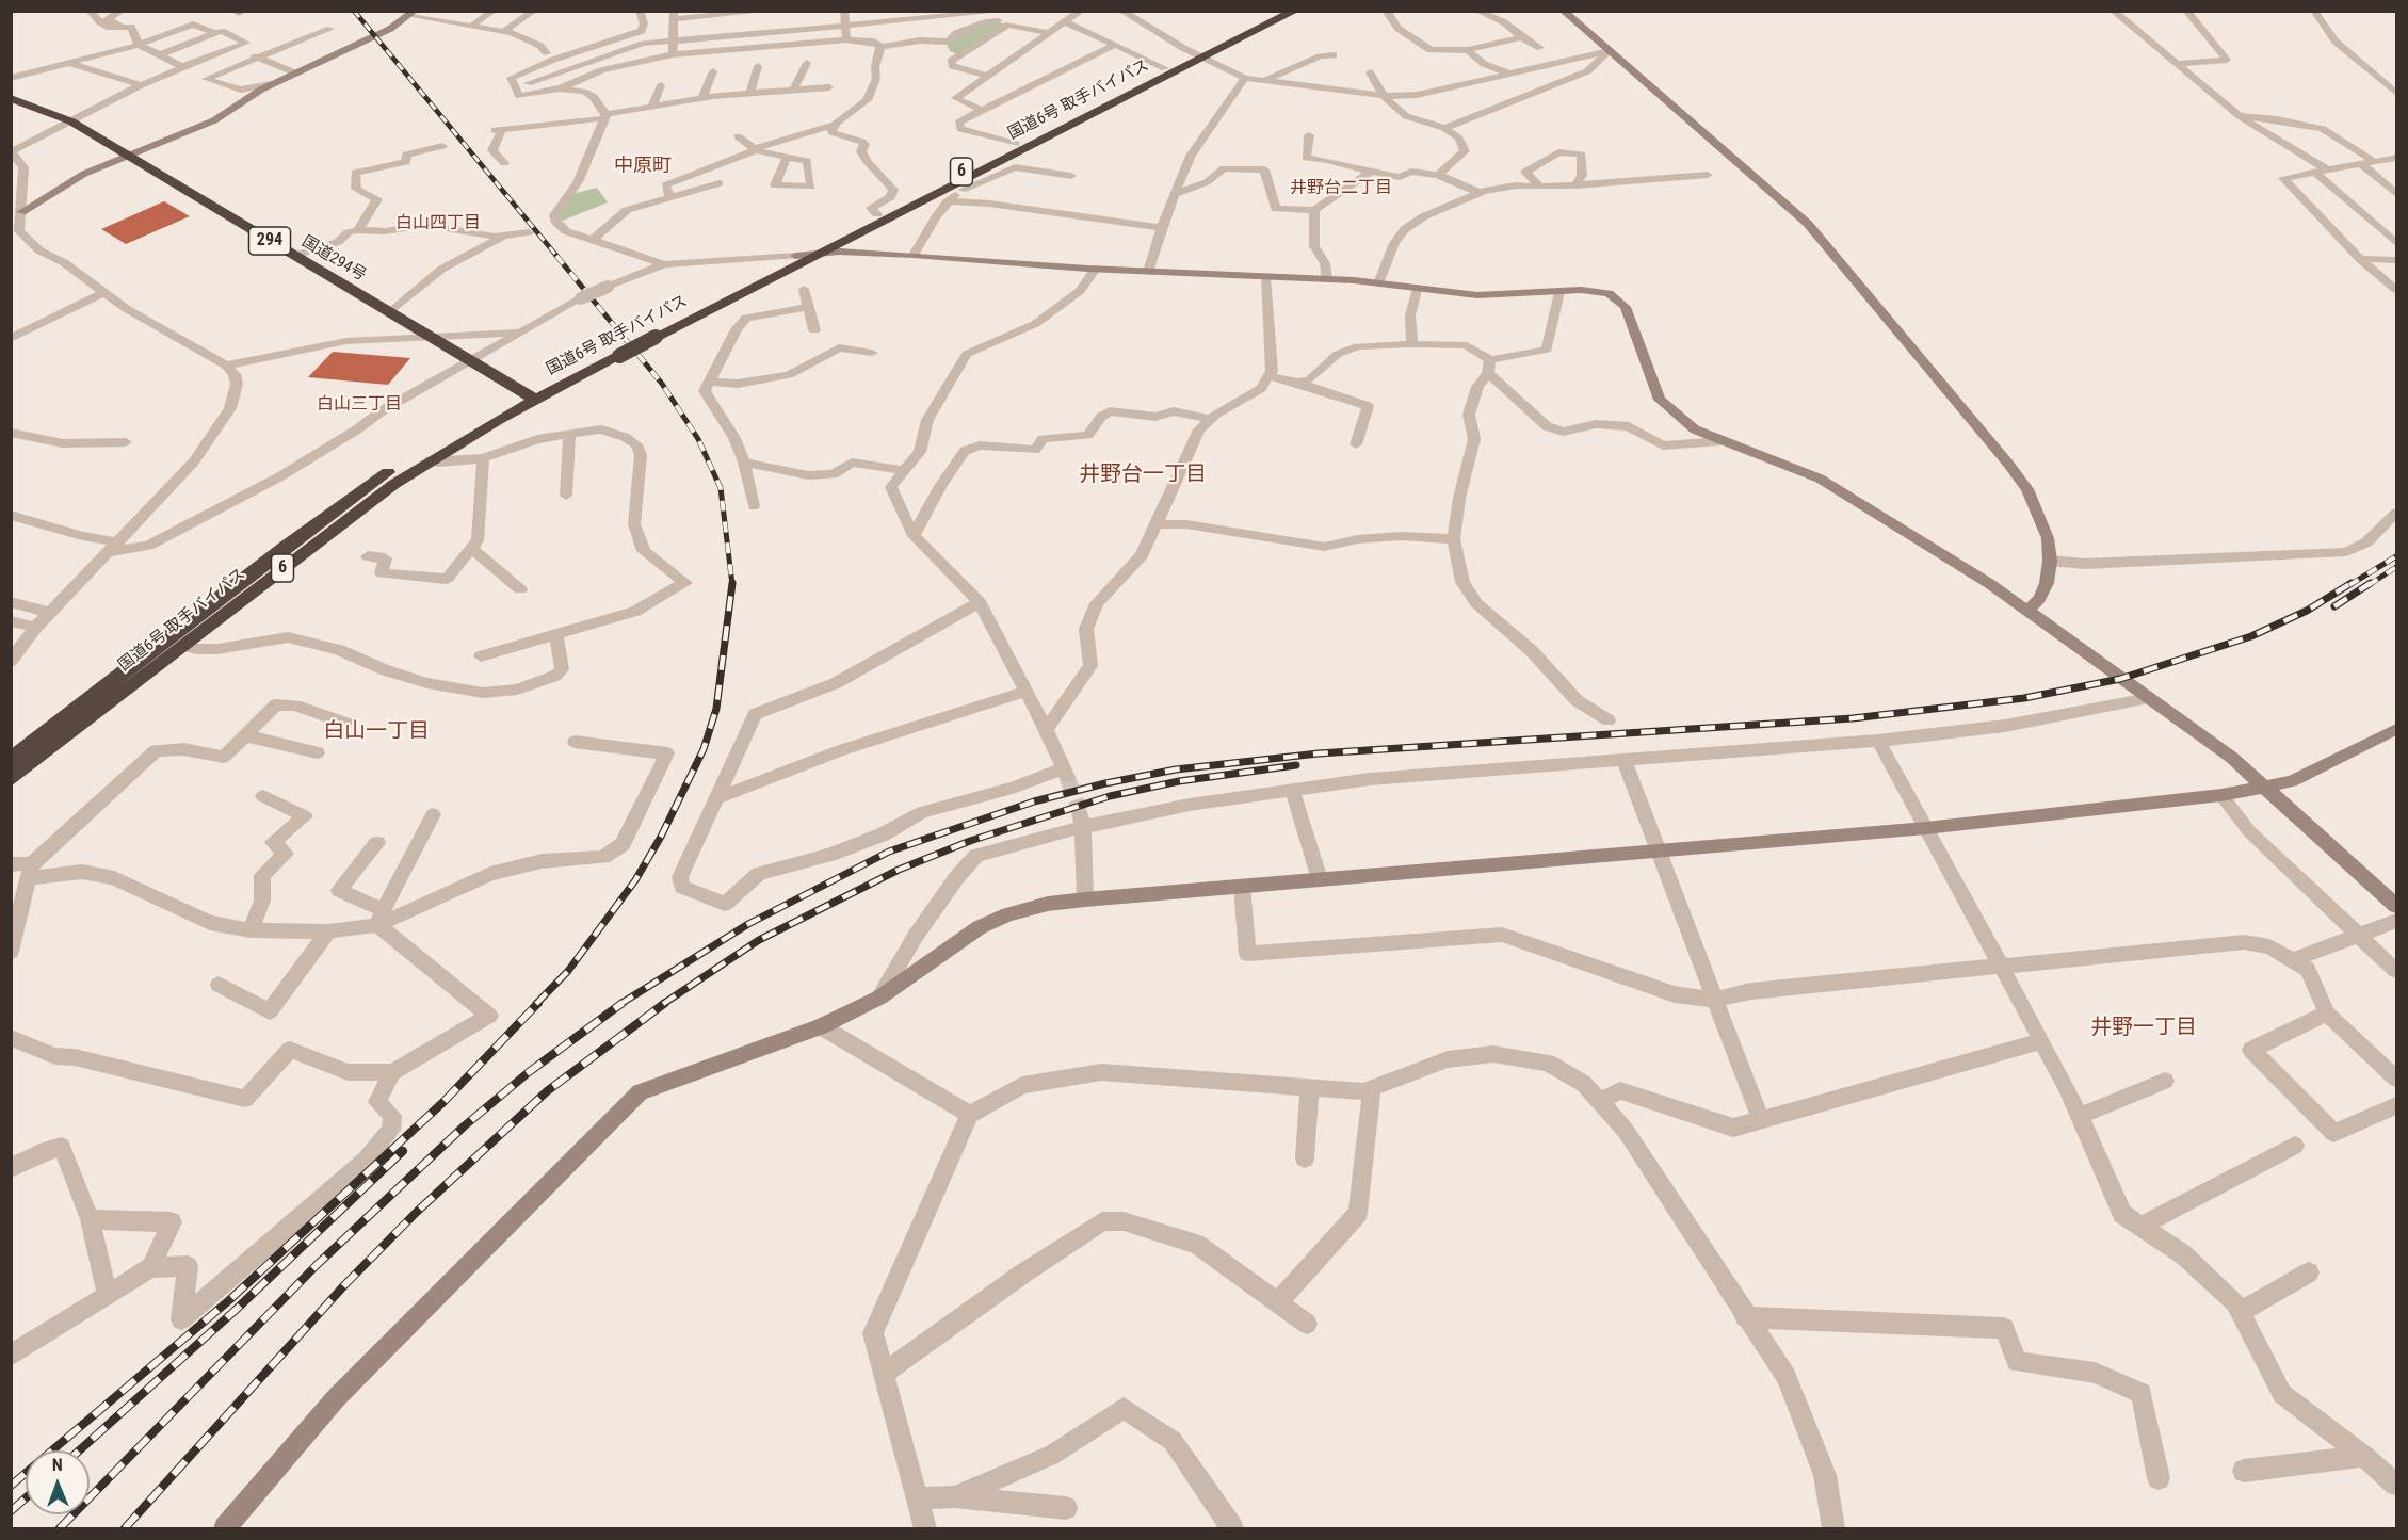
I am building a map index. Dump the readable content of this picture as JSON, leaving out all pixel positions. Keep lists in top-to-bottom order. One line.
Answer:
{"streets":{"highway":["国道6号 取手バイパス","6","294","国道294号"]},"crossings":[["国道6号 取手バイパス","国道294号"]],"districts":["中原町","井野台二丁目","白山四丁目","白山三丁目","井野台一丁目","白山一丁目","井野一丁目"],"north":"top"}
